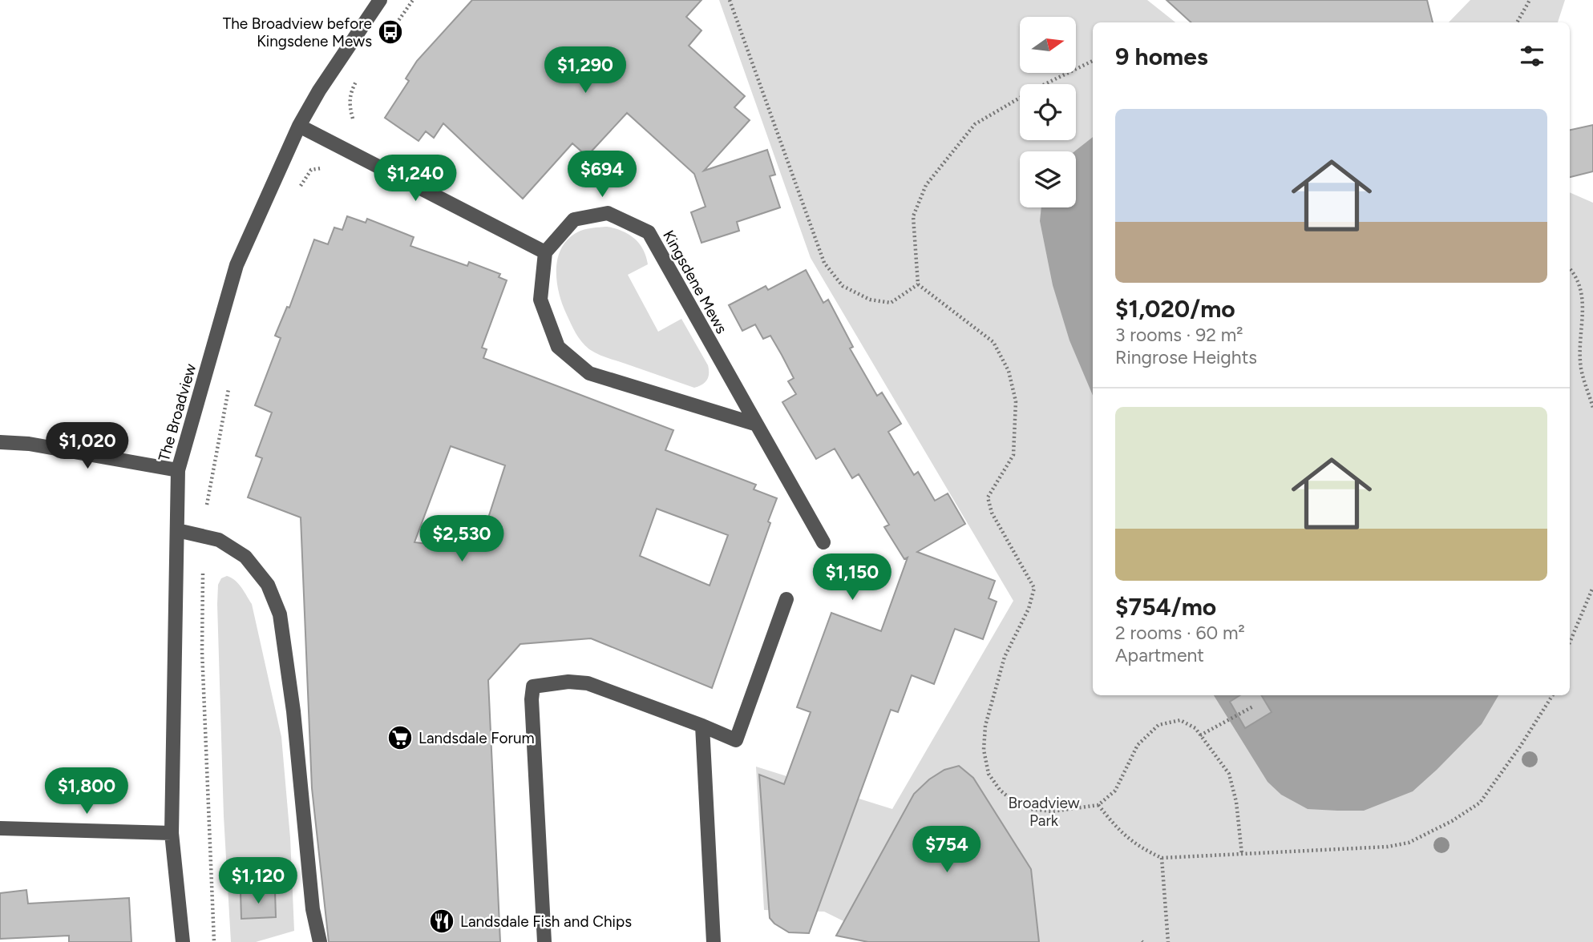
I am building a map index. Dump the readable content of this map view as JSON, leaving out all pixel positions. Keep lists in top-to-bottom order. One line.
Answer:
{"streets":{"street":["Kingsdene Mews","The Broadview"]},"parks":["Broadview Park"],"places":{"bus stop":["The Broadview before Kingsdene Mews"],"supermarket":["Landsdale Forum"],"restaurant":["Landsdale Fish and Chips"]},"north":"right","page":{"heading":"9 homes","price":["$1,290","$694","$1,240","$1,020","$2,530","$1,150","$1,800","$754","$1,120"],"list":[{"name":"$1,020/mo","note":"3 rooms · 92 m² · Ringrose Heights"},{"name":"$754/mo","note":"2 rooms · 60 m² · Apartment"}]}}
